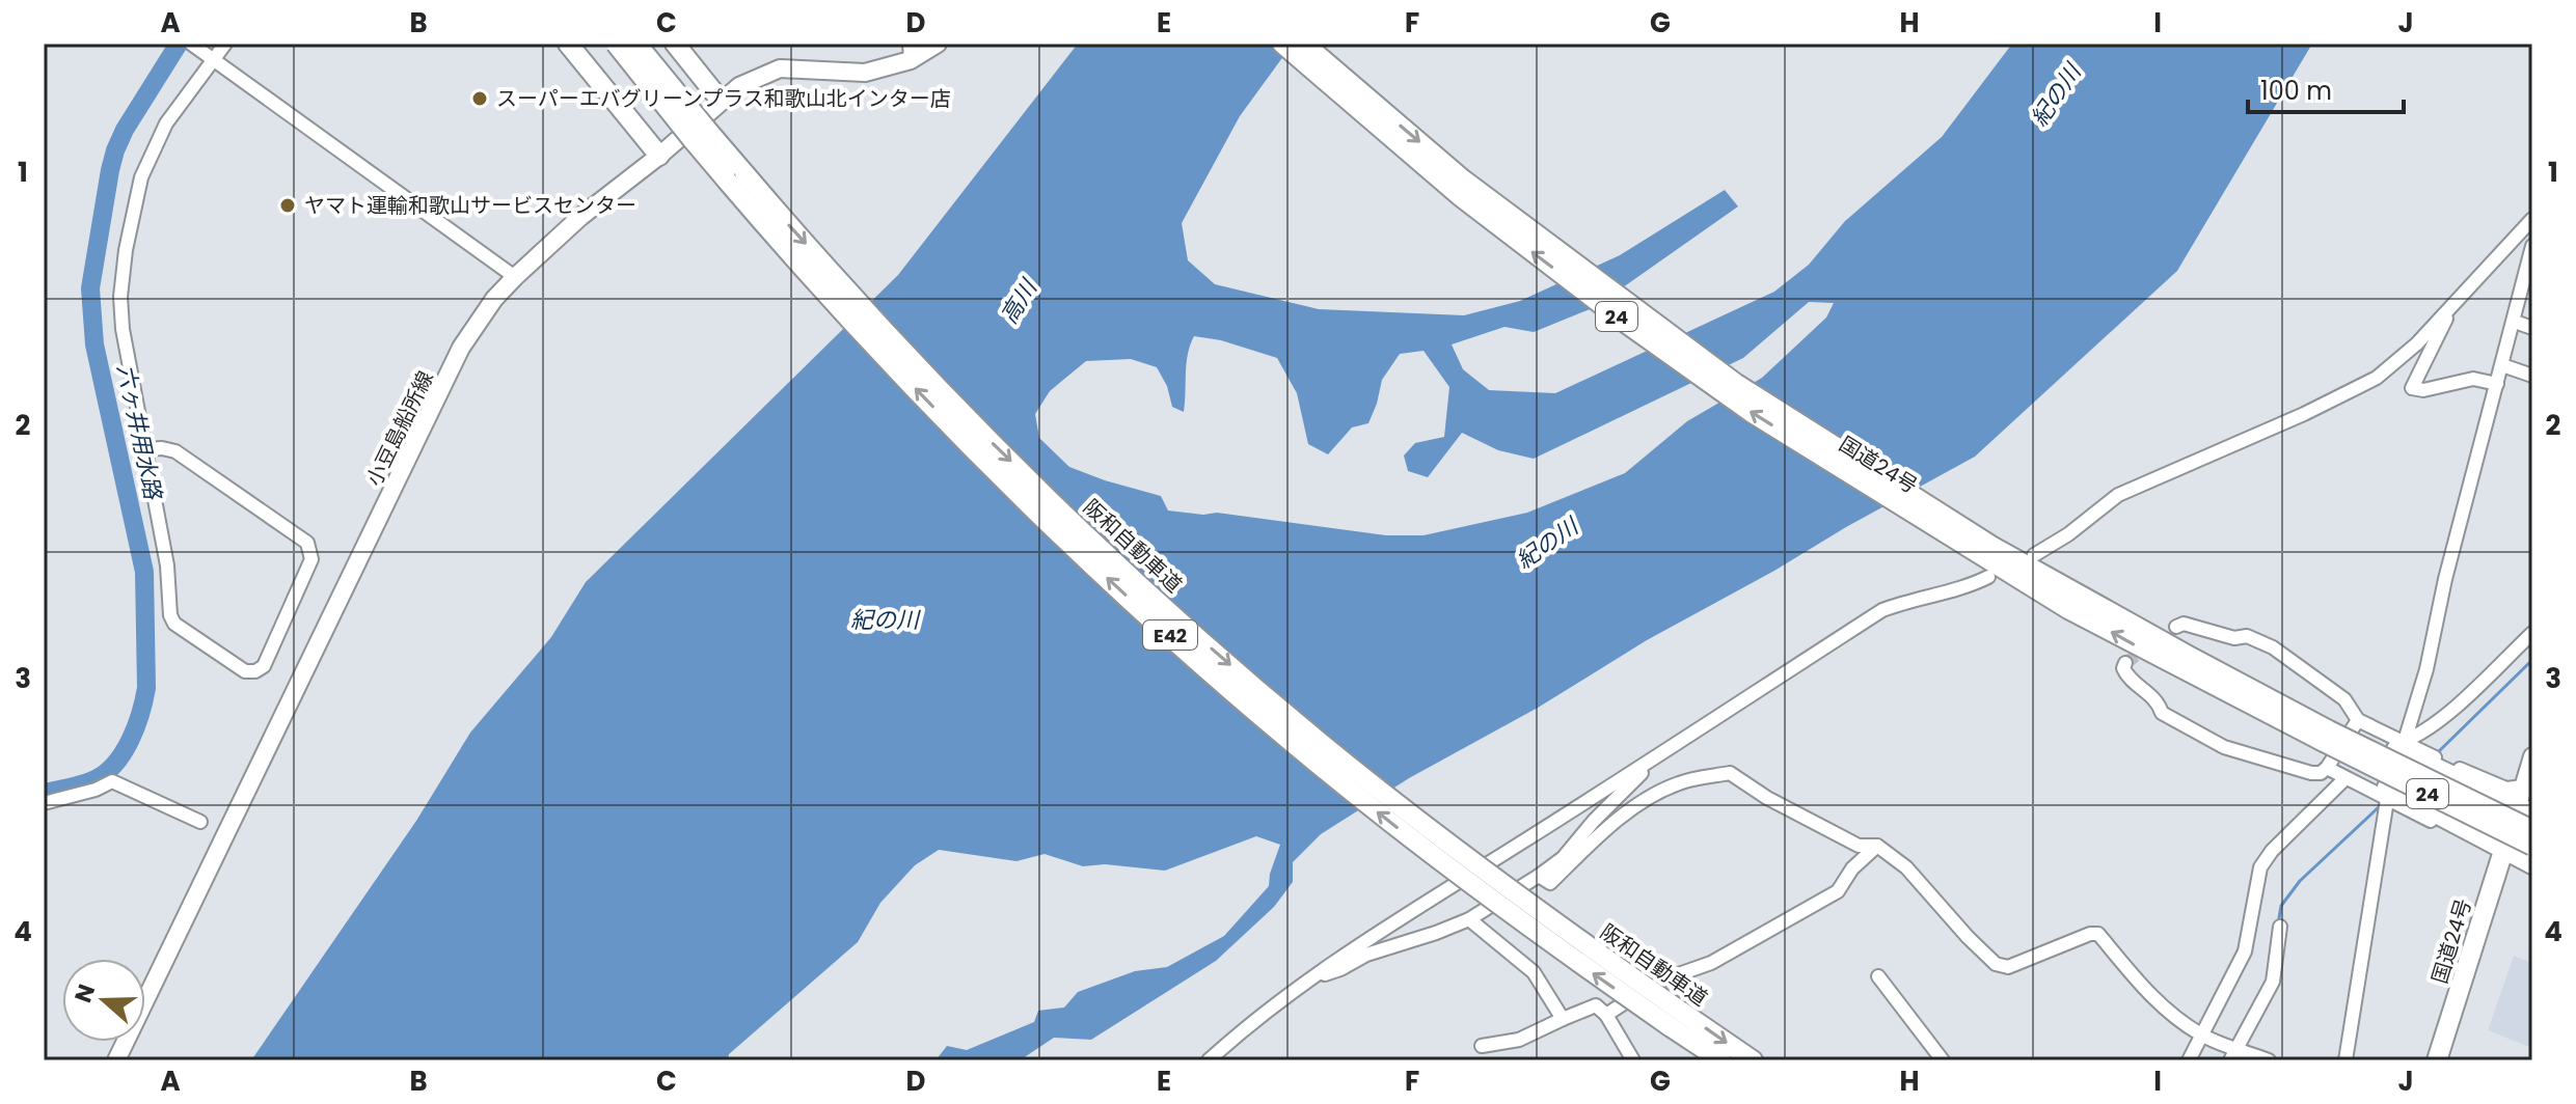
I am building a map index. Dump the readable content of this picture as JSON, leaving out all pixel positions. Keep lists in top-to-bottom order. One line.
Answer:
{"streets":{"highway":["24","国道24号","阪和自動車道","E42"],"main road":["小豆島船所線"]},"water":["紀の川","高川","六ヶ井用水路"],"places":["スーパーエバグリーンプラス和歌山北インター店","ヤマト運輸和歌山サービスセンター"],"scale_bar":"100 m","north":"left","grid":{"columns":["A","B","C","D","E","F","G","H","I","J"],"rows":["1","2","3","4"]}}
